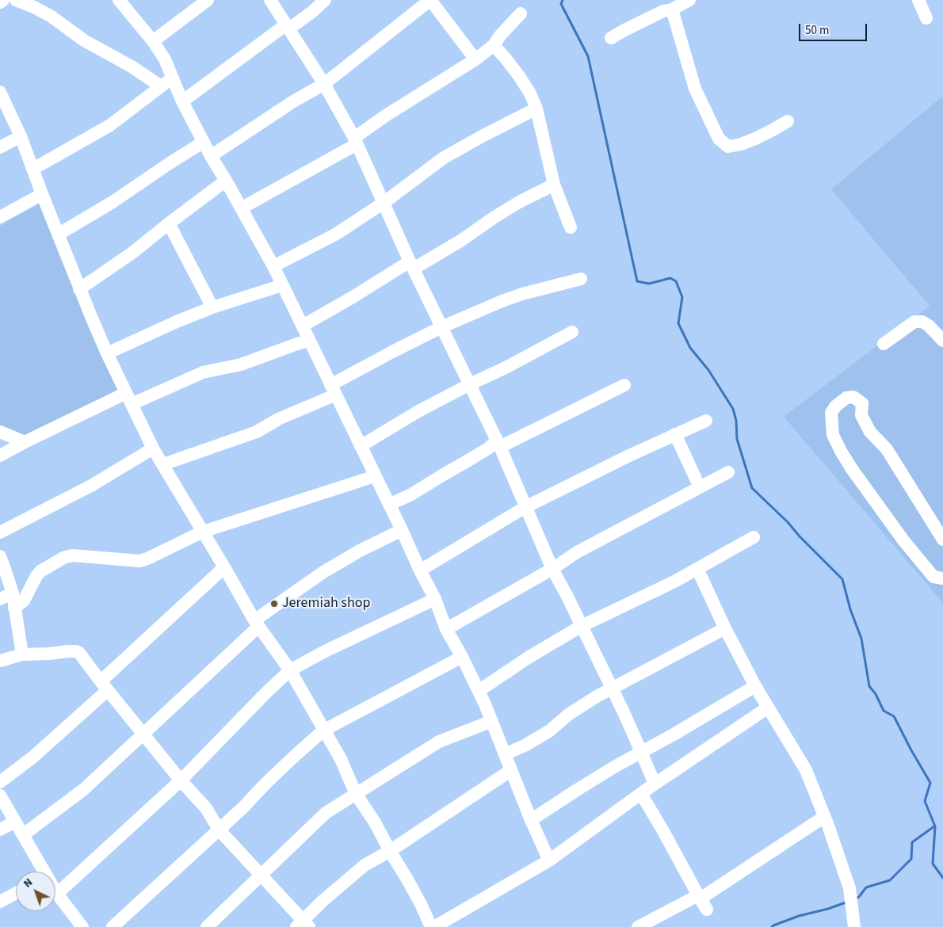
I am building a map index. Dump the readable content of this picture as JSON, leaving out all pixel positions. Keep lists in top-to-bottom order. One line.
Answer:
{"places":["Jeremiah shop"],"scale_bar":"50 m","north":"top left"}
